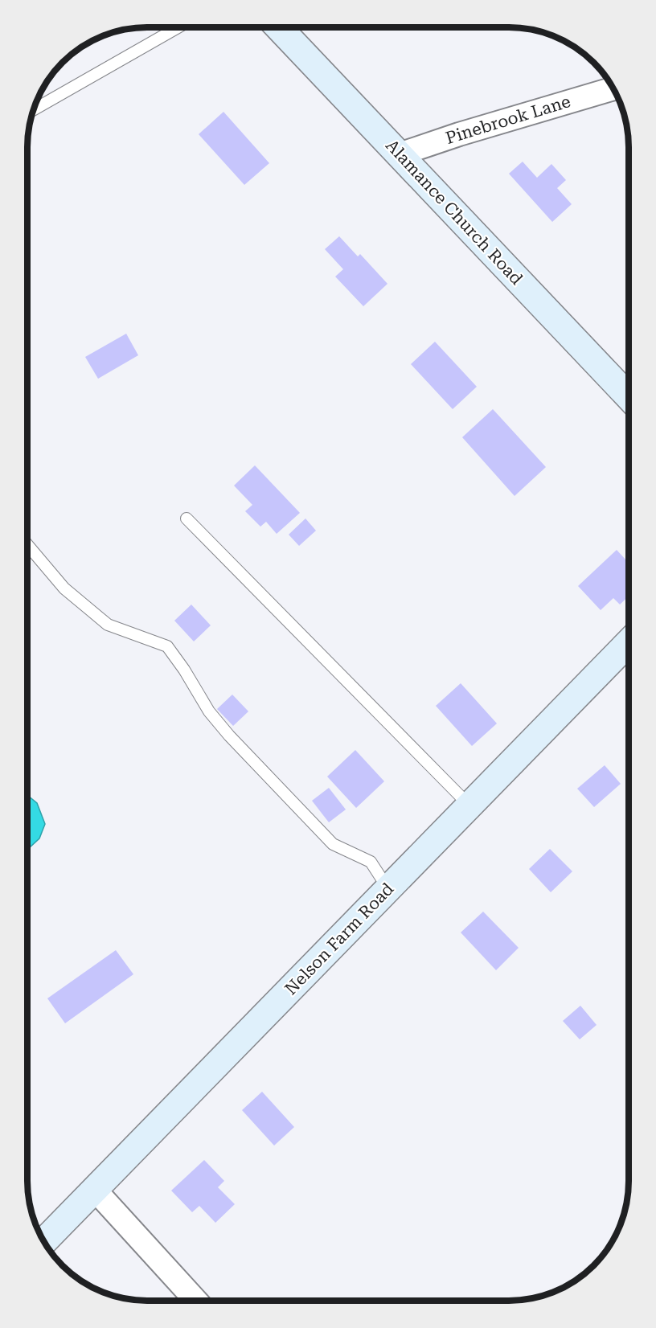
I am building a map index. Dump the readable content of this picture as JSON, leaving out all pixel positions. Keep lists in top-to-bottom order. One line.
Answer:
{"streets":{"street":["Pinebrook Lane","Alamance Church Road","Nelson Farm Road"]},"crossings":[["Pinebrook Lane","Alamance Church Road"]]}
